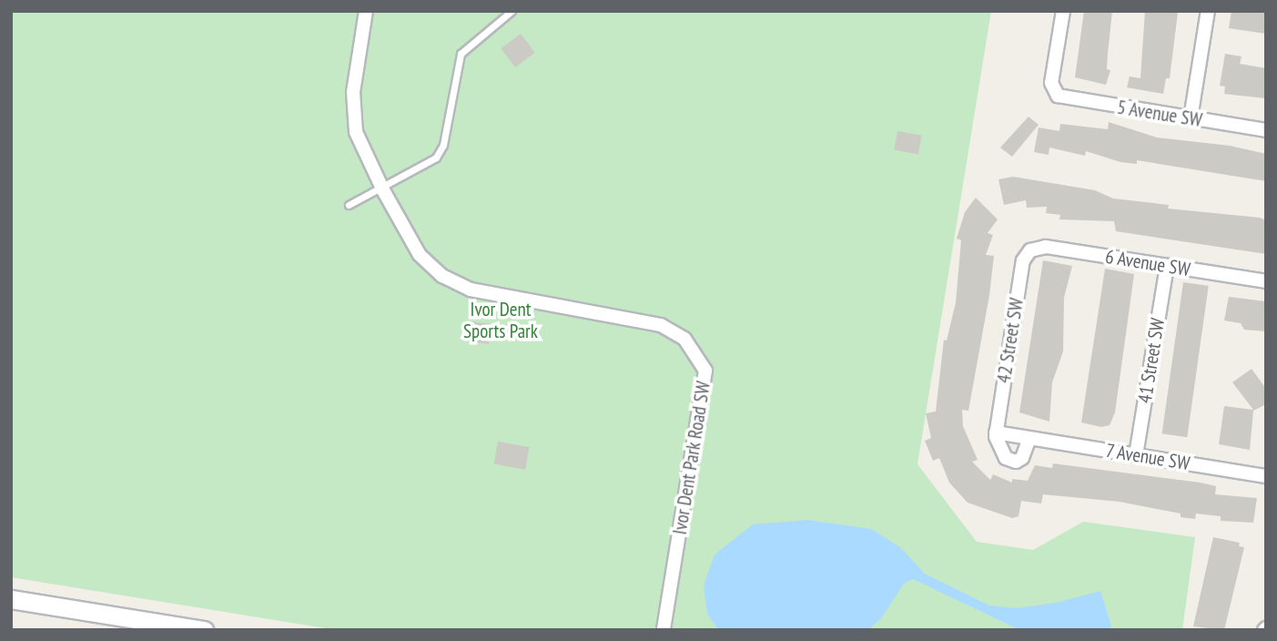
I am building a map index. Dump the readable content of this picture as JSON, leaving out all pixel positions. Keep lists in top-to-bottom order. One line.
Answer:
{"streets":{"street":["5 Avenue SW","6 Avenue SW","42 Street SW","41 Street SW","7 Avenue SW","Ivor Dent Park Road SW"]},"crossings":[["6 Avenue SW","42 Street SW"],["6 Avenue SW","41 Street SW"],["42 Street SW","7 Avenue SW"],["41 Street SW","7 Avenue SW"]],"parks":["Ivor Dent Sports Park"]}
